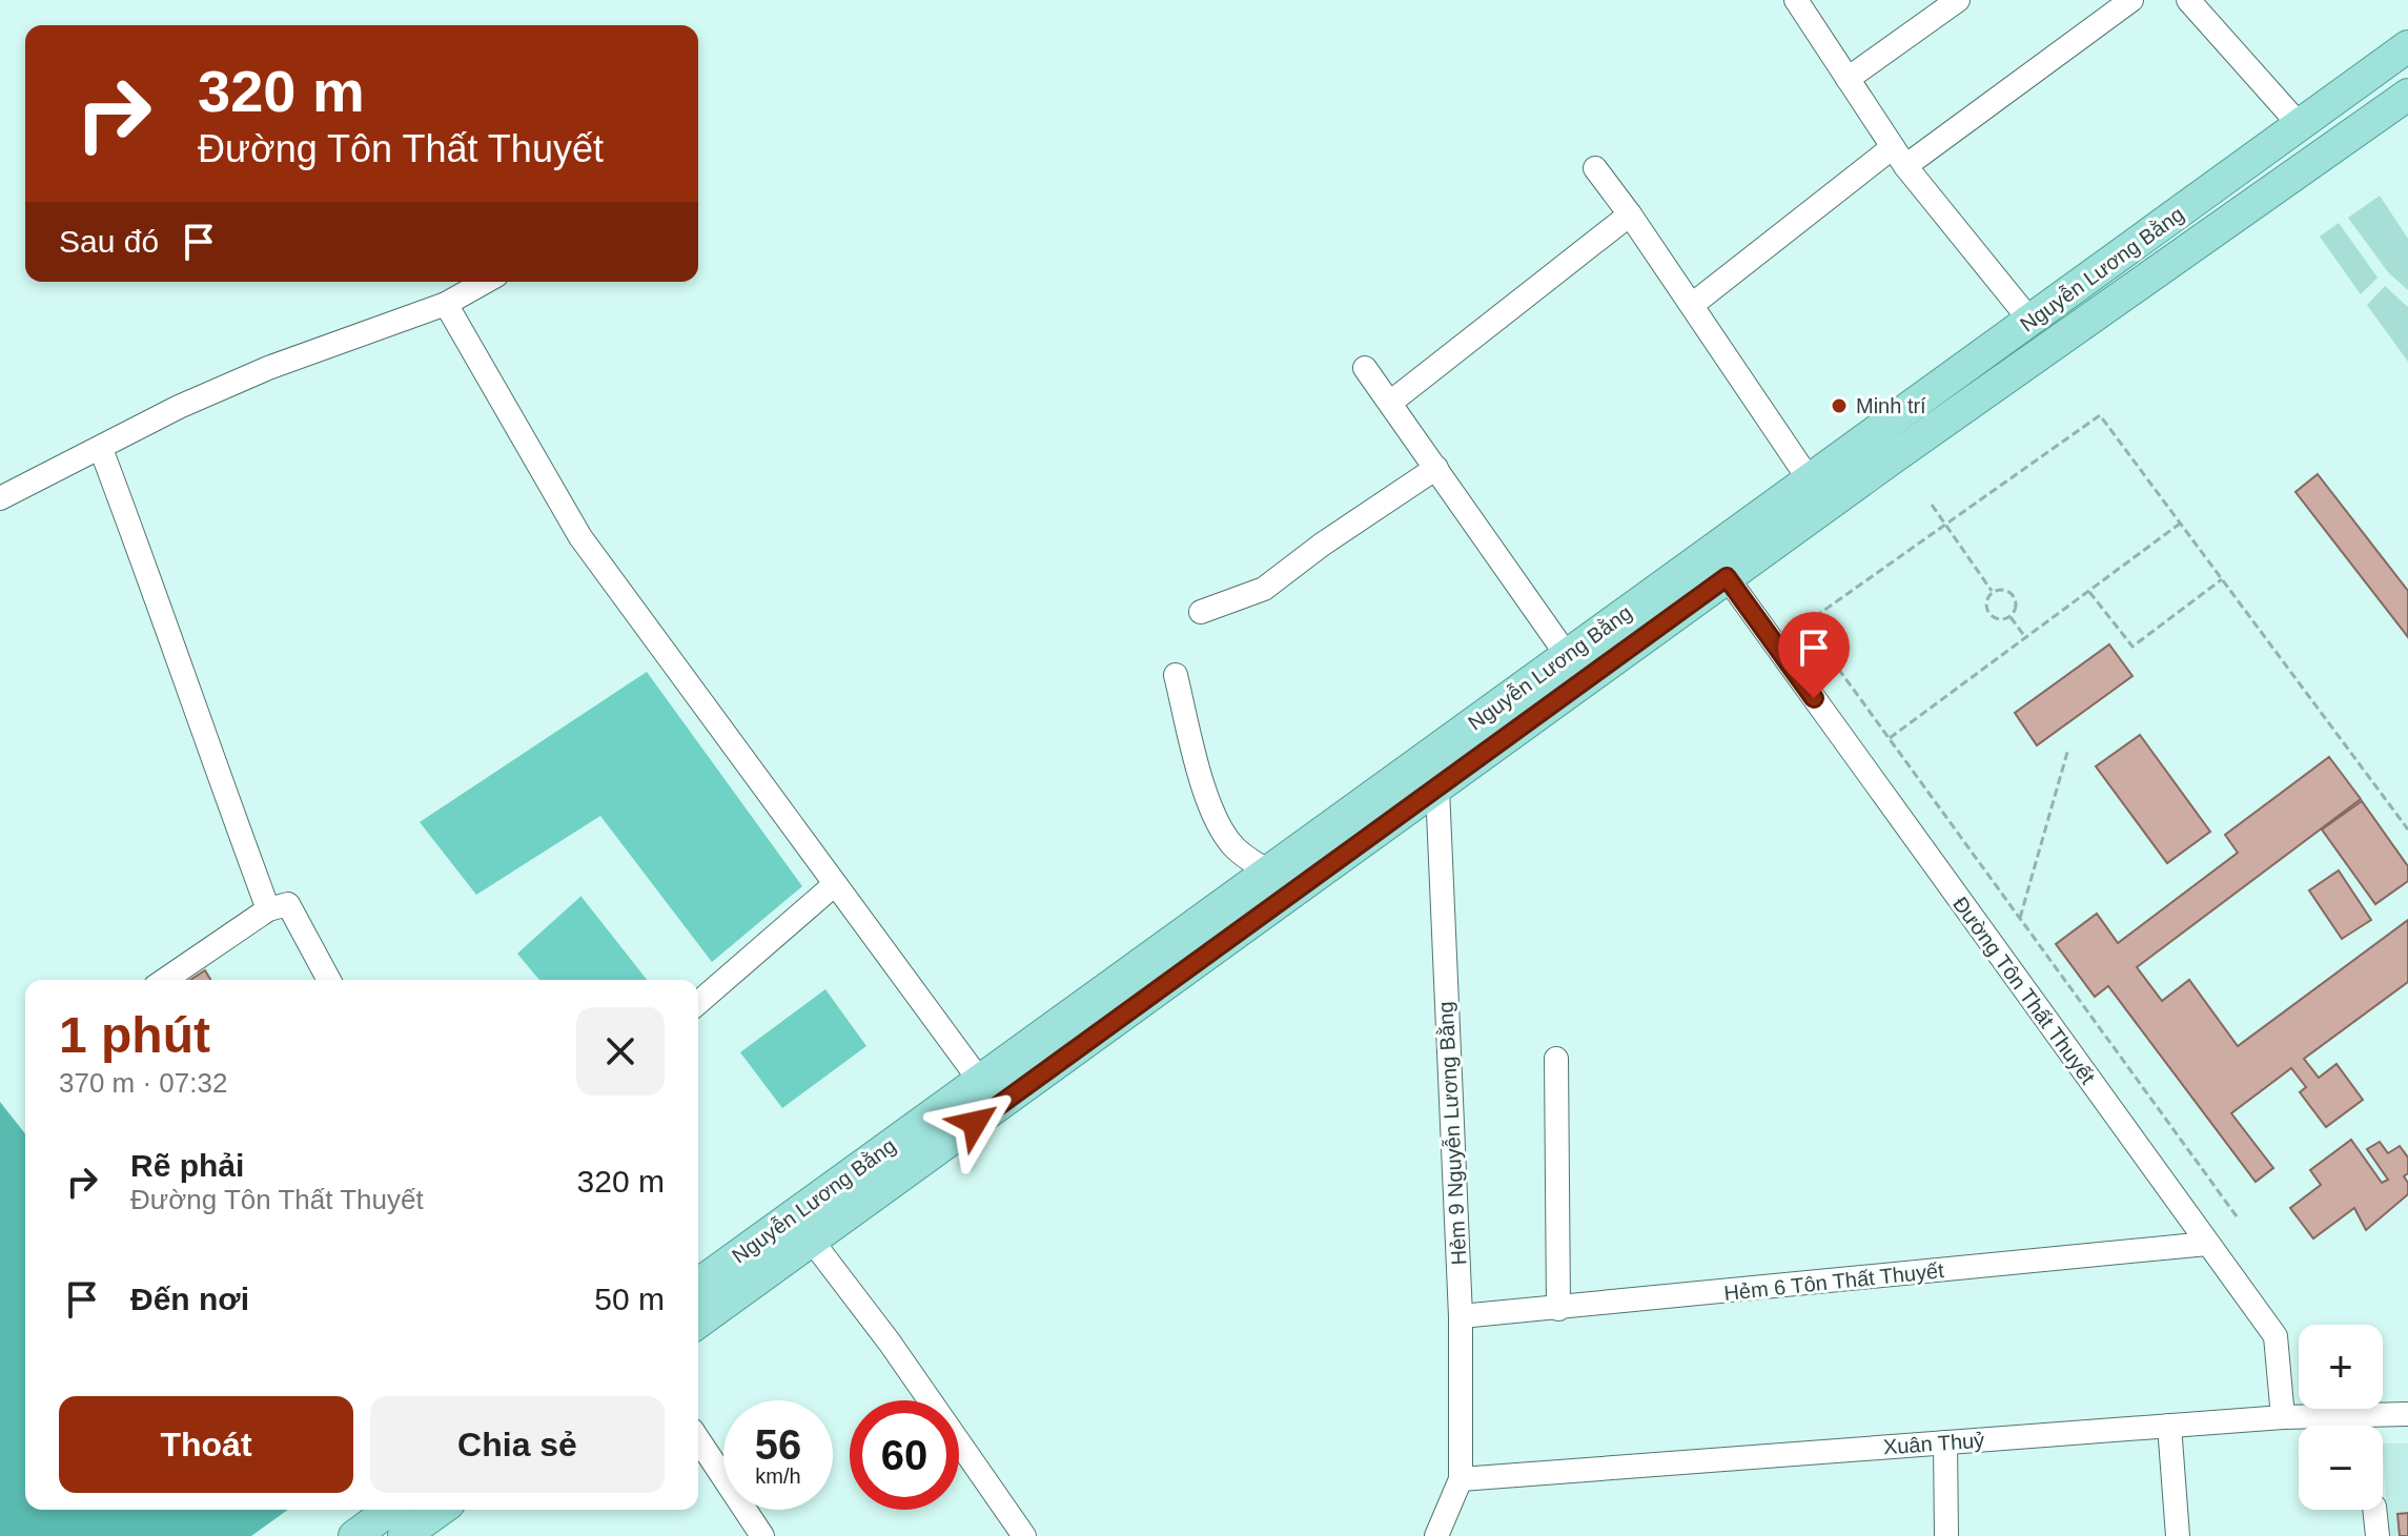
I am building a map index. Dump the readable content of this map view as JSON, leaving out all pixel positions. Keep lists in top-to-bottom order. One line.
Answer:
{"streets":{"main road":["Nguyễn Lương Bằng"],"street":["Đường Tôn Thất Thuyết","Hẻm 9 Nguyễn Lương Bằng","Hẻm 6 Tôn Thất Thuyết","Xuân Thuỷ"]},"crossings":[["Nguyễn Lương Bằng","Đường Tôn Thất Thuyết"],["Nguyễn Lương Bằng","Hẻm 9 Nguyễn Lương Bằng"],["Đường Tôn Thất Thuyết","Hẻm 6 Tôn Thất Thuyết"],["Đường Tôn Thất Thuyết","Xuân Thuỷ"],["Hẻm 9 Nguyễn Lương Bằng","Hẻm 6 Tôn Thất Thuyết"],["Hẻm 9 Nguyễn Lương Bằng","Xuân Thuỷ"]],"places":["Minh trí"],"page":{"turn":["320 m","Đường Tôn Thất Thuyết"],"then":"Sau đó","heading":["1 phút","370 m · 07:32"],"list":[{"name":"Rẽ phải","note":"Đường Tôn Thất Thuyết","value":"320 m"},{"name":"Đến nơi","value":"50 m"}],"map_buttons":["+","−"],"buttons":["Thoát","Chia sẻ"],"speed":"56 km/h","limit":"60"}}
